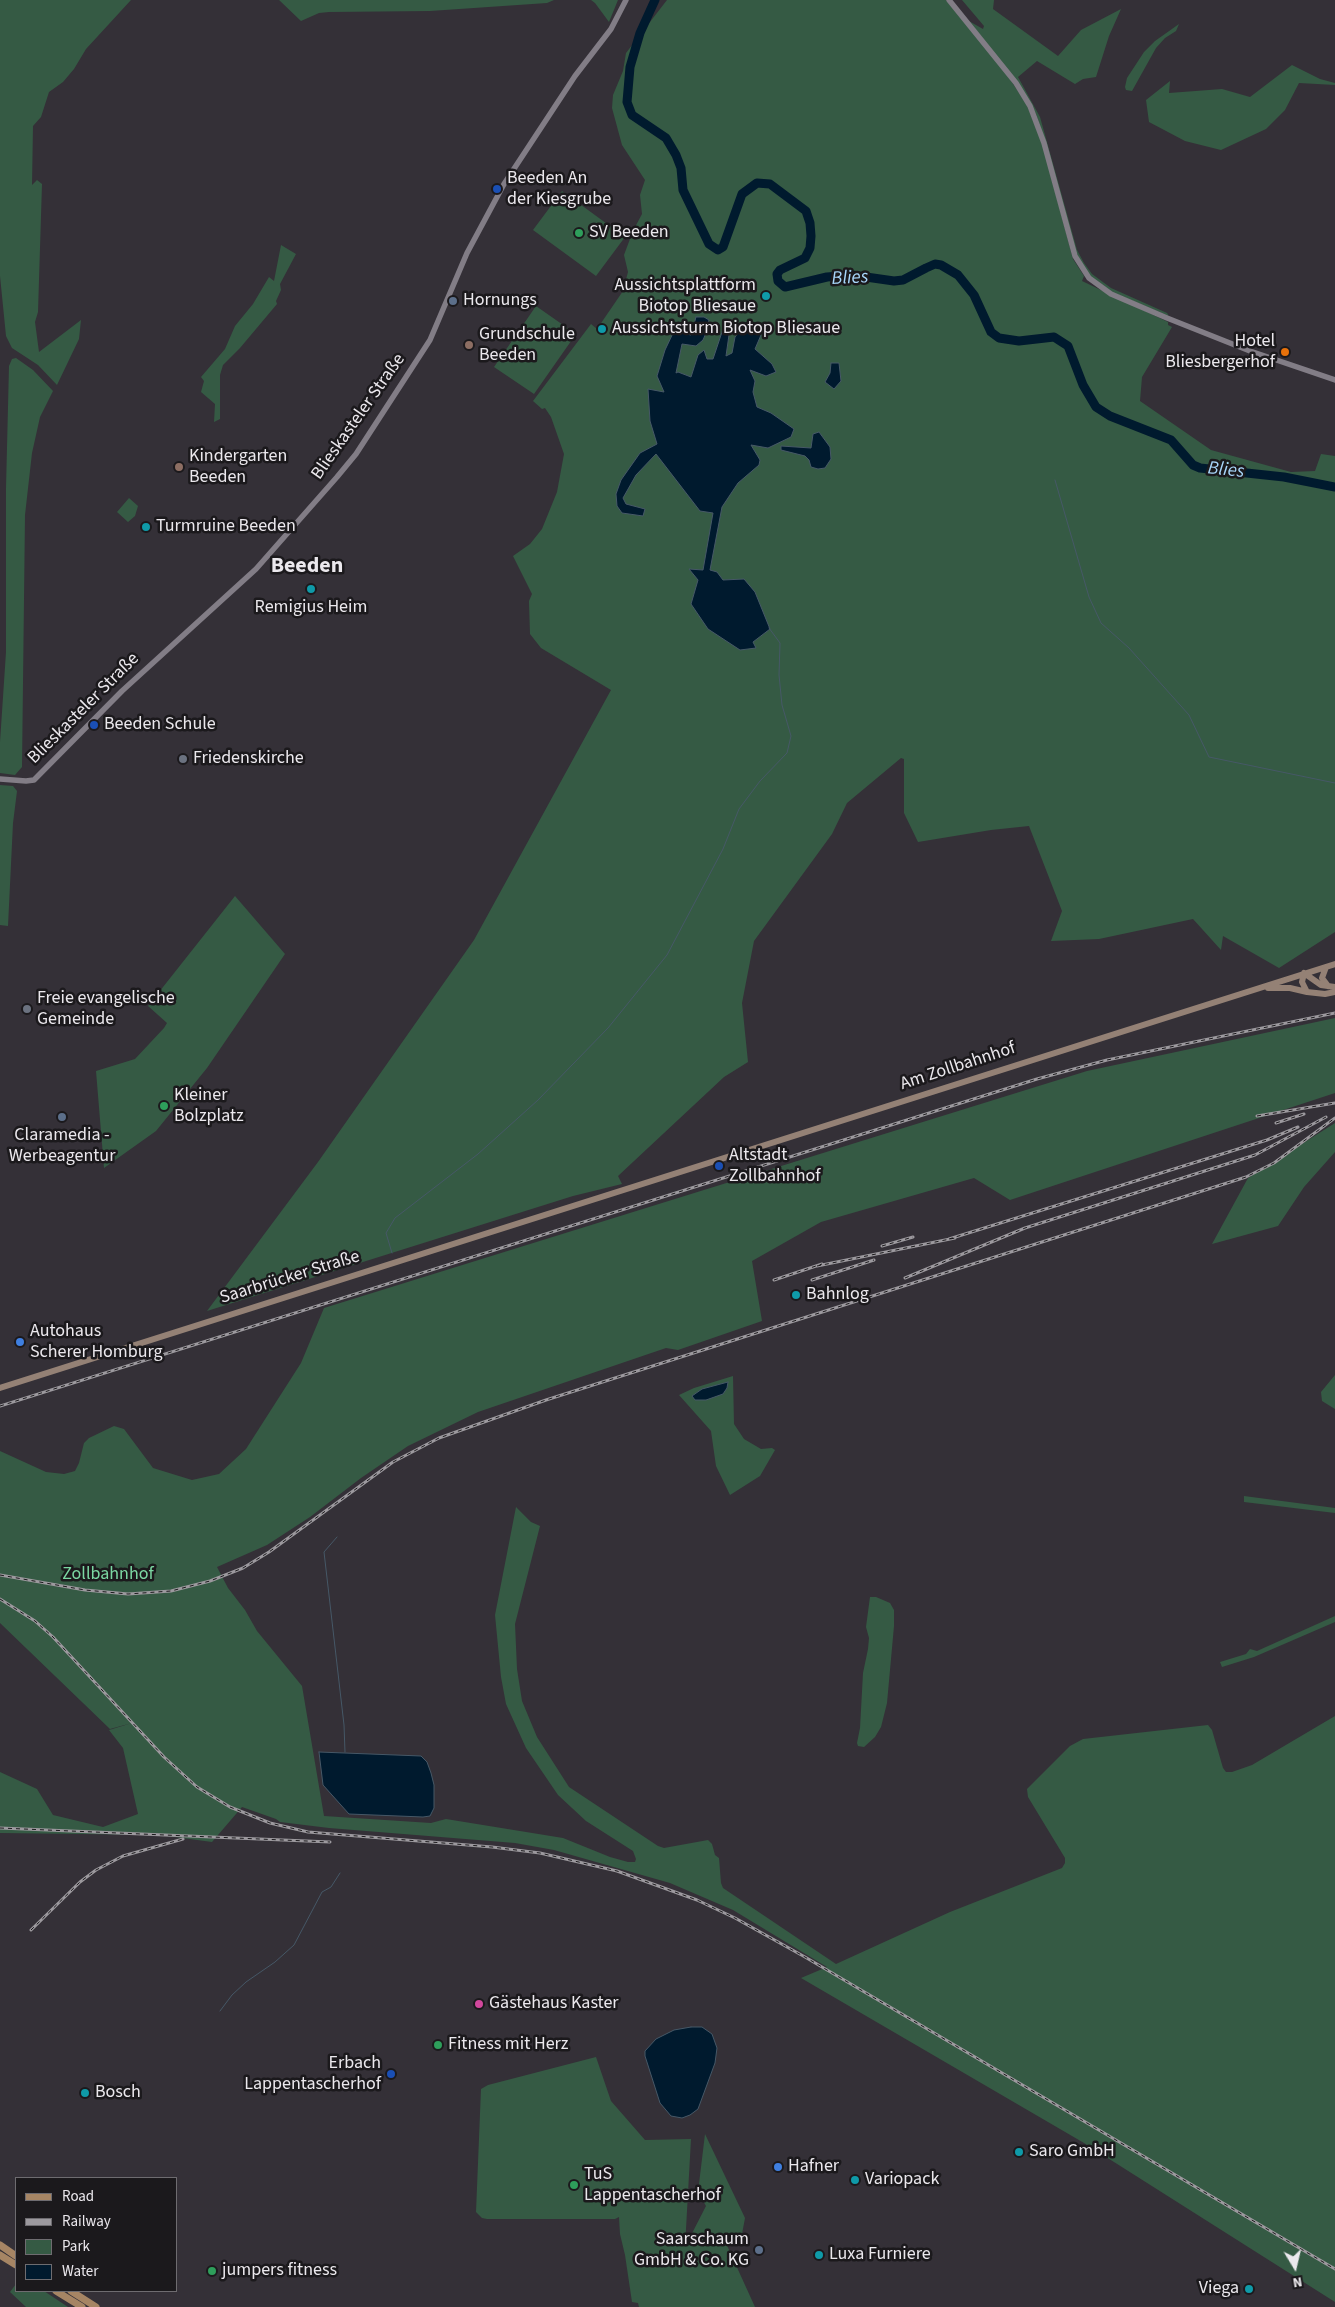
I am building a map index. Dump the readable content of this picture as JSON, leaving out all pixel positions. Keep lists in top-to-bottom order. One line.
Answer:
{"streets":{"main road":["Am Zollbahnhof","Saarbrücker Straße"],"street":["Blieskasteler Straße"]},"crossings":[["Am Zollbahnhof","Saarbrücker Straße"]],"districts":["Beeden"],"water":["Blies"],"parks":["Zollbahnhof"],"places":["Beeden An der Kiesgrube","SV Beeden","Aussichtsplattform Biotop Bliesaue","Hornungs","Aussichtsturm Biotop Bliesaue","Grundschule Beeden","Hotel Bliesbergerhof","Kindergarten Beeden","Turmruine Beeden","Remigius Heim","Beeden Schule","Friedenskirche","Freie evangelische Gemeinde","Kleiner Bolzplatz","Claramedia - Werbeagentur","Altstadt Zollbahnhof","Bahnlog","Autohaus Scherer Homburg","Gästehaus Kaster","Fitness mit Herz","Erbach Lappentascherhof","Bosch","Saro GmbH","Hafner","Variopack","TuS Lappentascherhof","Saarschaum GmbH & Co. KG","Luxa Furniere","jumpers fitness","Viega"],"legend":["Road","Railway","Park","Water"],"north":"bottom"}
